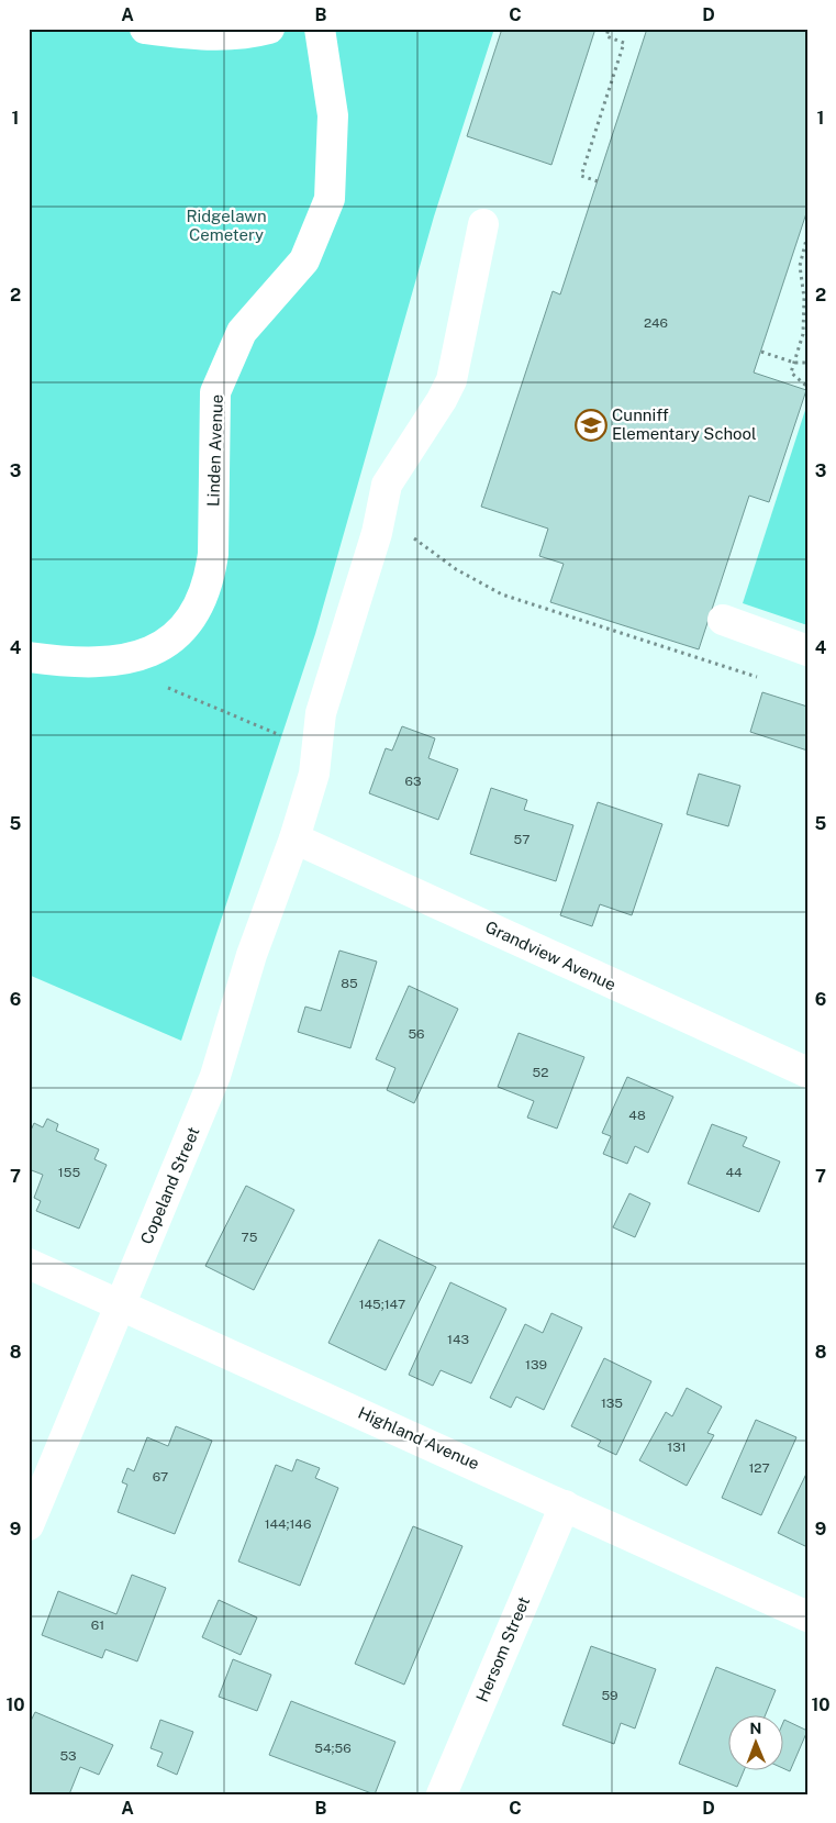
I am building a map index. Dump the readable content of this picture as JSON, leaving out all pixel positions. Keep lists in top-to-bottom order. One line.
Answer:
{"streets":{"street":["Linden Avenue","Grandview Avenue","Copeland Street","Highland Avenue","Hersom Street"]},"crossings":[["Grandview Avenue","Copeland Street"],["Copeland Street","Highland Avenue"],["Highland Avenue","Hersom Street"]],"parks":["Ridgelawn Cemetery"],"places":{"school or university":["Cunniff Elementary School"]},"house_numbers":["246","63","57","85","56","52","48","155","44","75","145;147","143","139","135","131","127","67","144;146","61","59","54;56","53"],"north":"top","grid":{"columns":["A","B","C","D"],"rows":["1","2","3","4","5","6","7","8","9","10"]}}
